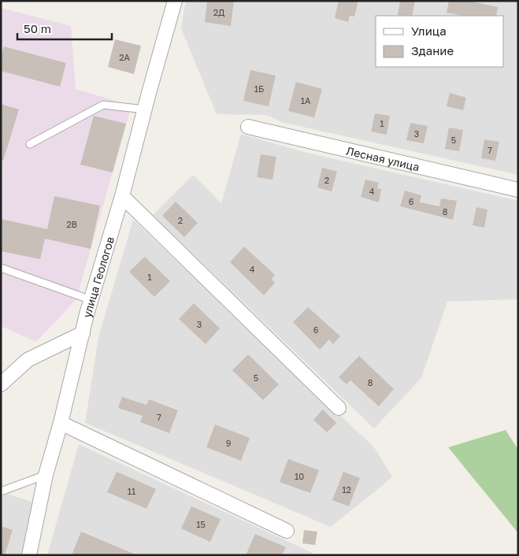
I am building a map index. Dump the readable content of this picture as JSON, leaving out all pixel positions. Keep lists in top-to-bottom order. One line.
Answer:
{"streets":{"street":["Лесная улица","улица Геологов"]},"house_numbers":["2Д","2А","1Б","1А","1","3","5","7","2","4","6","8","2","2В","4","1","3","6","5","8","7","9","10","12","11","15"],"legend":["Улица","Здание"],"scale_bar":"50 m"}
